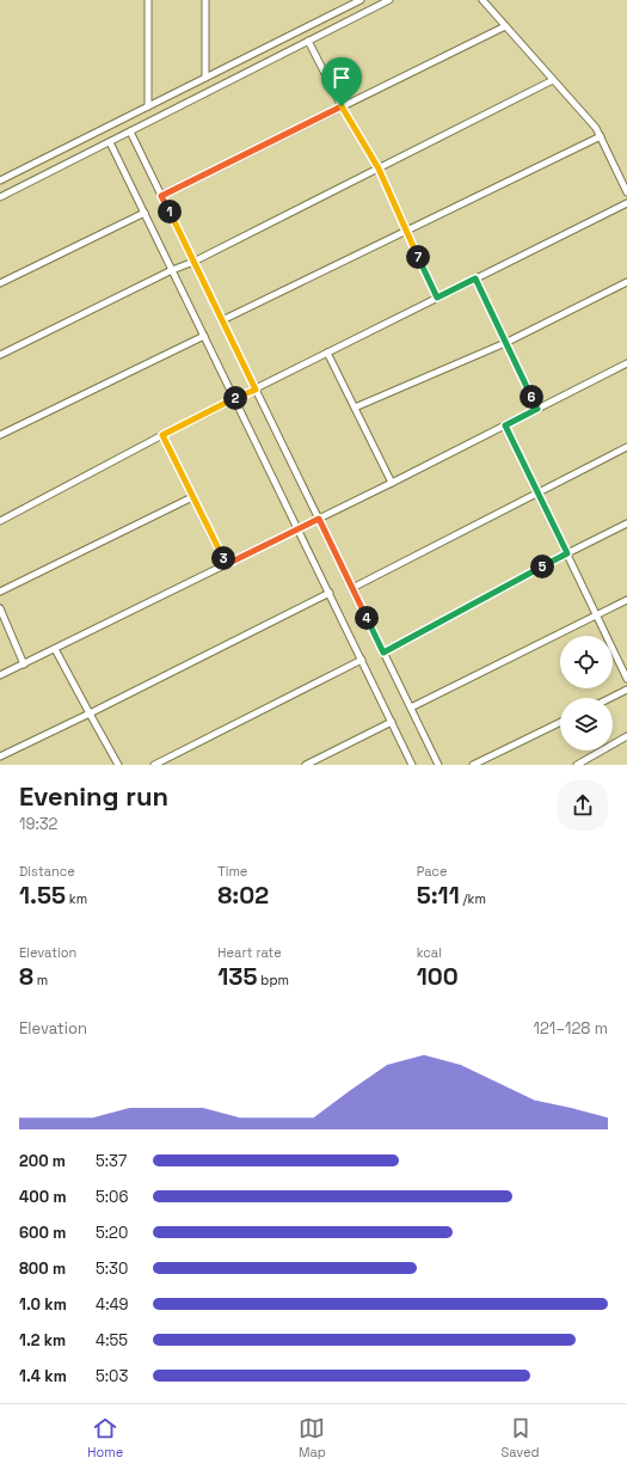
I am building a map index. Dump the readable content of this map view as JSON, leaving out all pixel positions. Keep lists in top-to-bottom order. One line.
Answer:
{"page":{"pins":["1","7","6","2","3","5","4"],"heading":["Evening run","19:32"],"stats":[["Distance","1.55 km"],["Time","8:02"],["Pace","5:11 /km"],["Elevation","8 m"],["Heart rate","135 bpm"],["kcal","100"]],"chart":["Elevation","121–128 m"],"list":[{"name":"200 m","note":"5:37"},{"name":"400 m","note":"5:06"},{"name":"600 m","note":"5:20"},{"name":"800 m","note":"5:30"},{"name":"1.0 km","note":"4:49"},{"name":"1.2 km","note":"4:55"},{"name":"1.4 km","note":"5:03"}],"tabs":["Home","Map","Saved"]}}
